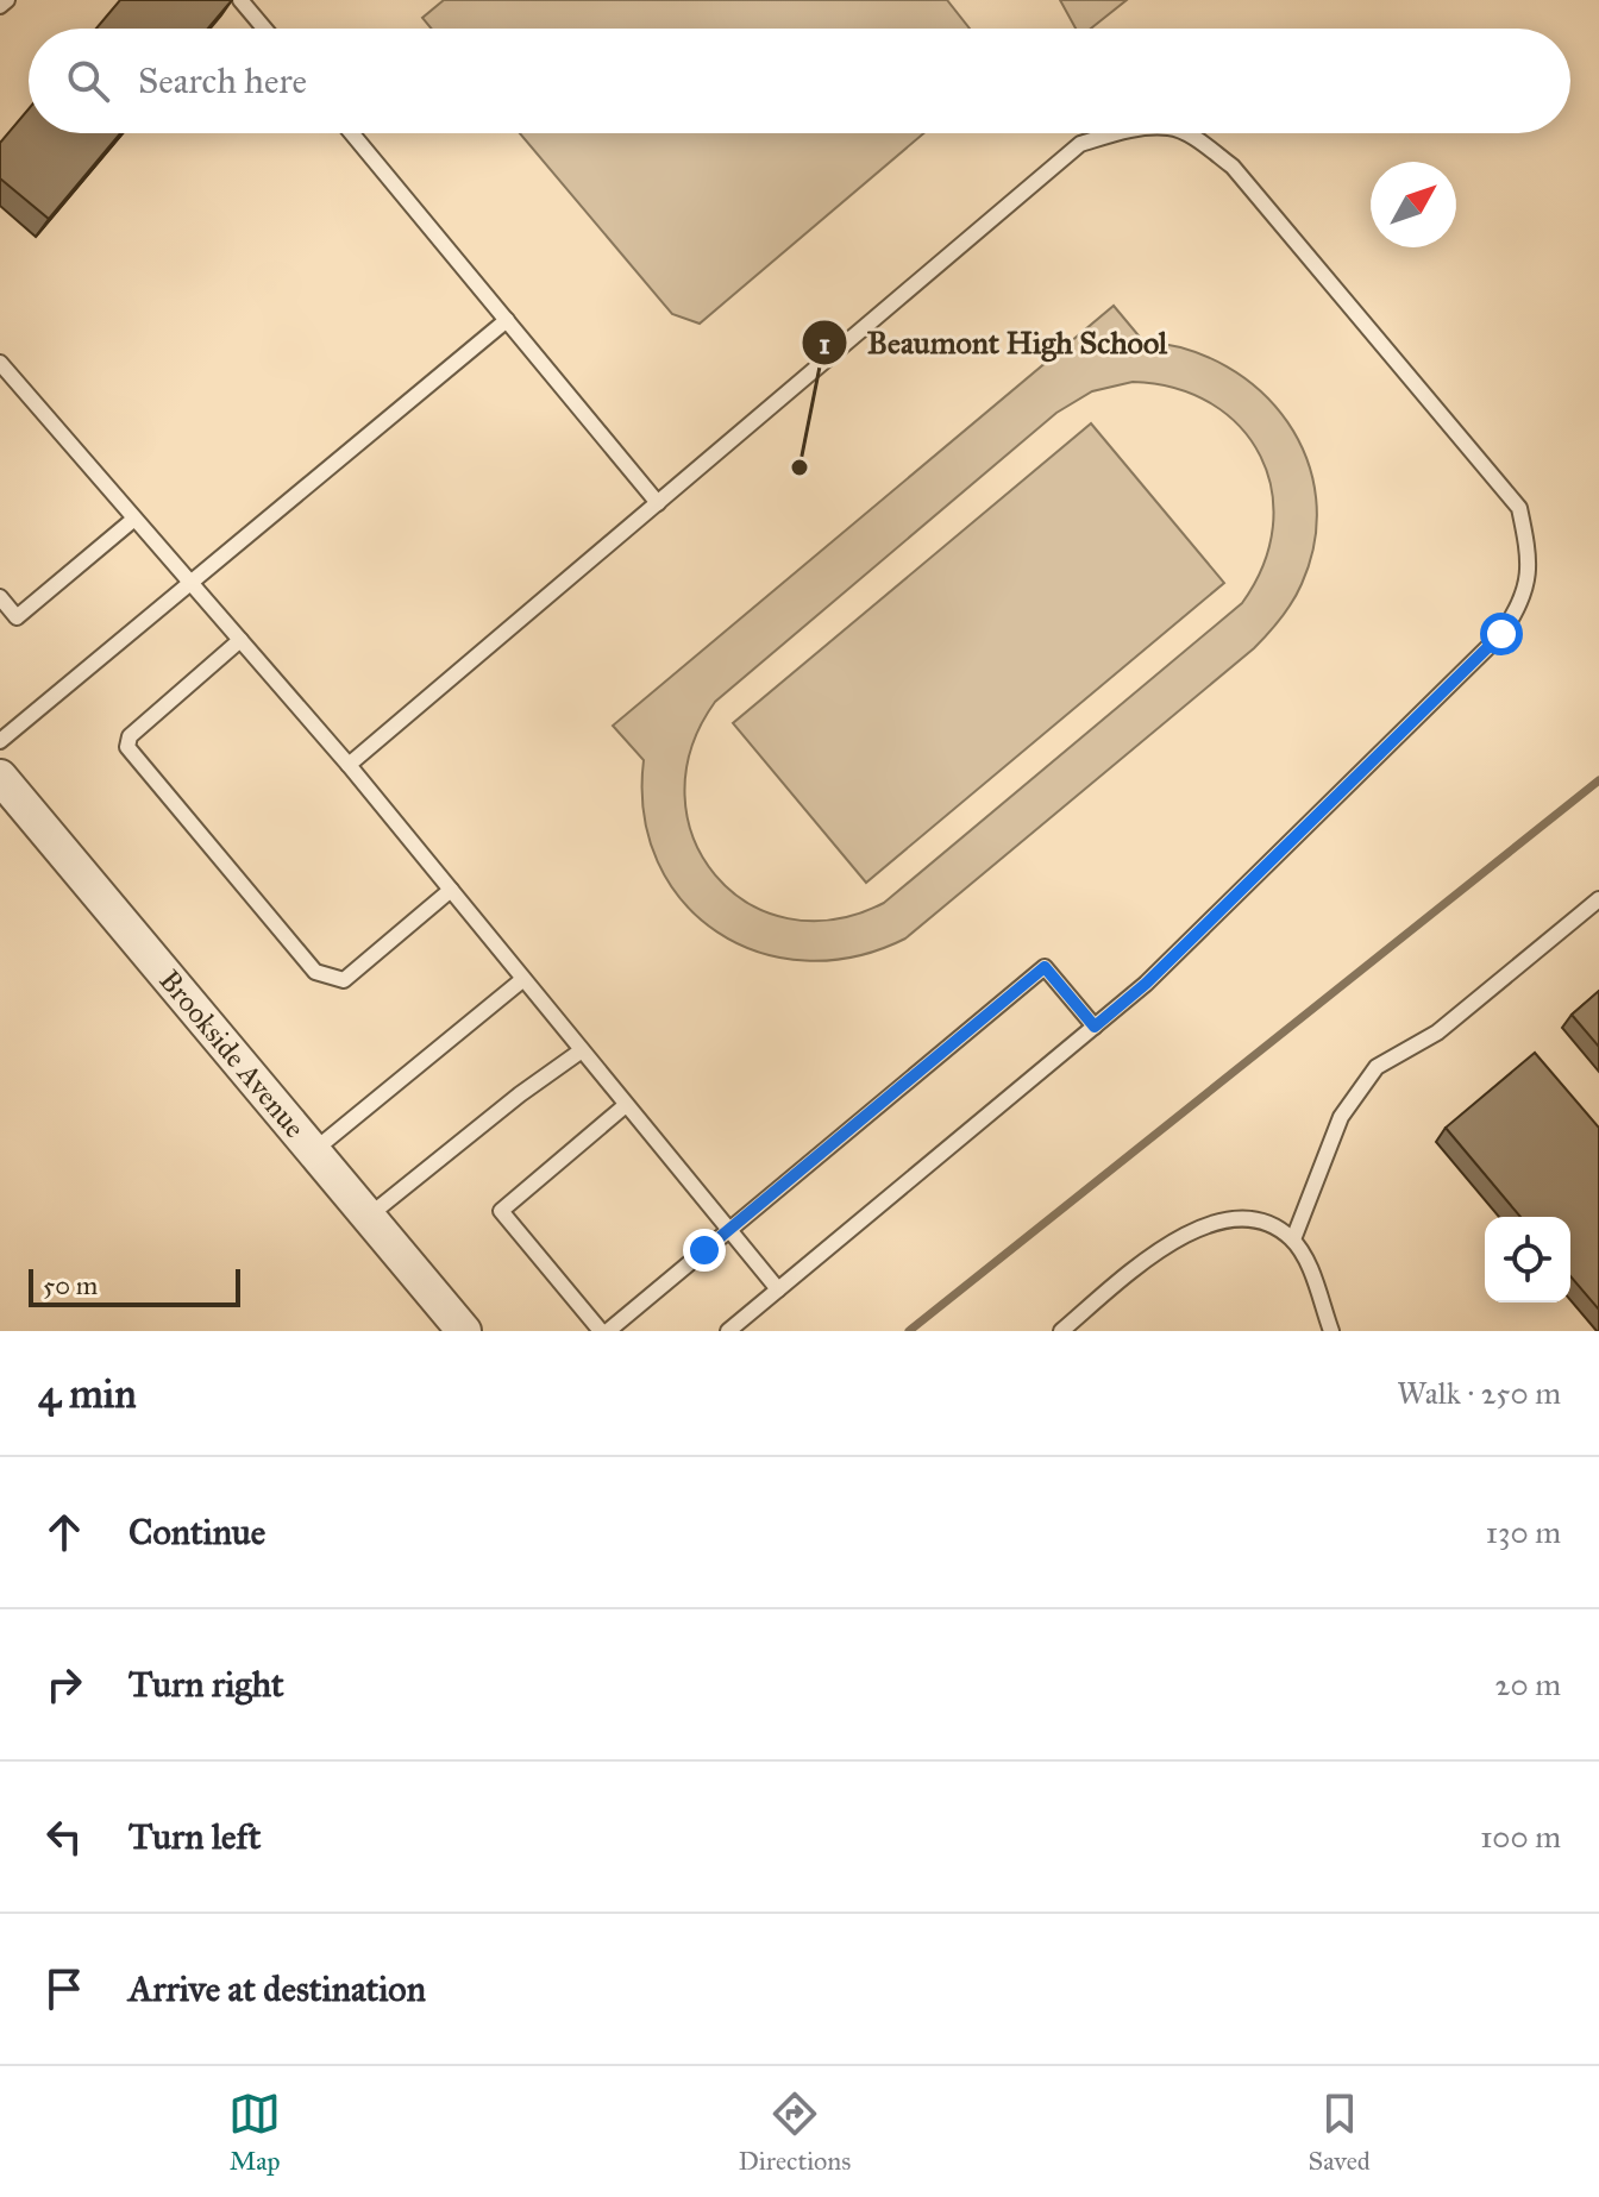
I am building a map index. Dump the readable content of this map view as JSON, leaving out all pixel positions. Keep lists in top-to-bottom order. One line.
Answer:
{"streets":{"street":["Brookside Avenue"]},"places":["Beaumont High School"],"scale_bar":"50 m","north":"top right","page":{"search":"Search here","scale":"50 m","heading":["4 min","Walk · 250 m"],"list":[["Continue","130 m"],["Turn right","20 m"],["Turn left","100 m"],"Arrive at destination"],"nav":["Map","Directions","Saved"]}}
